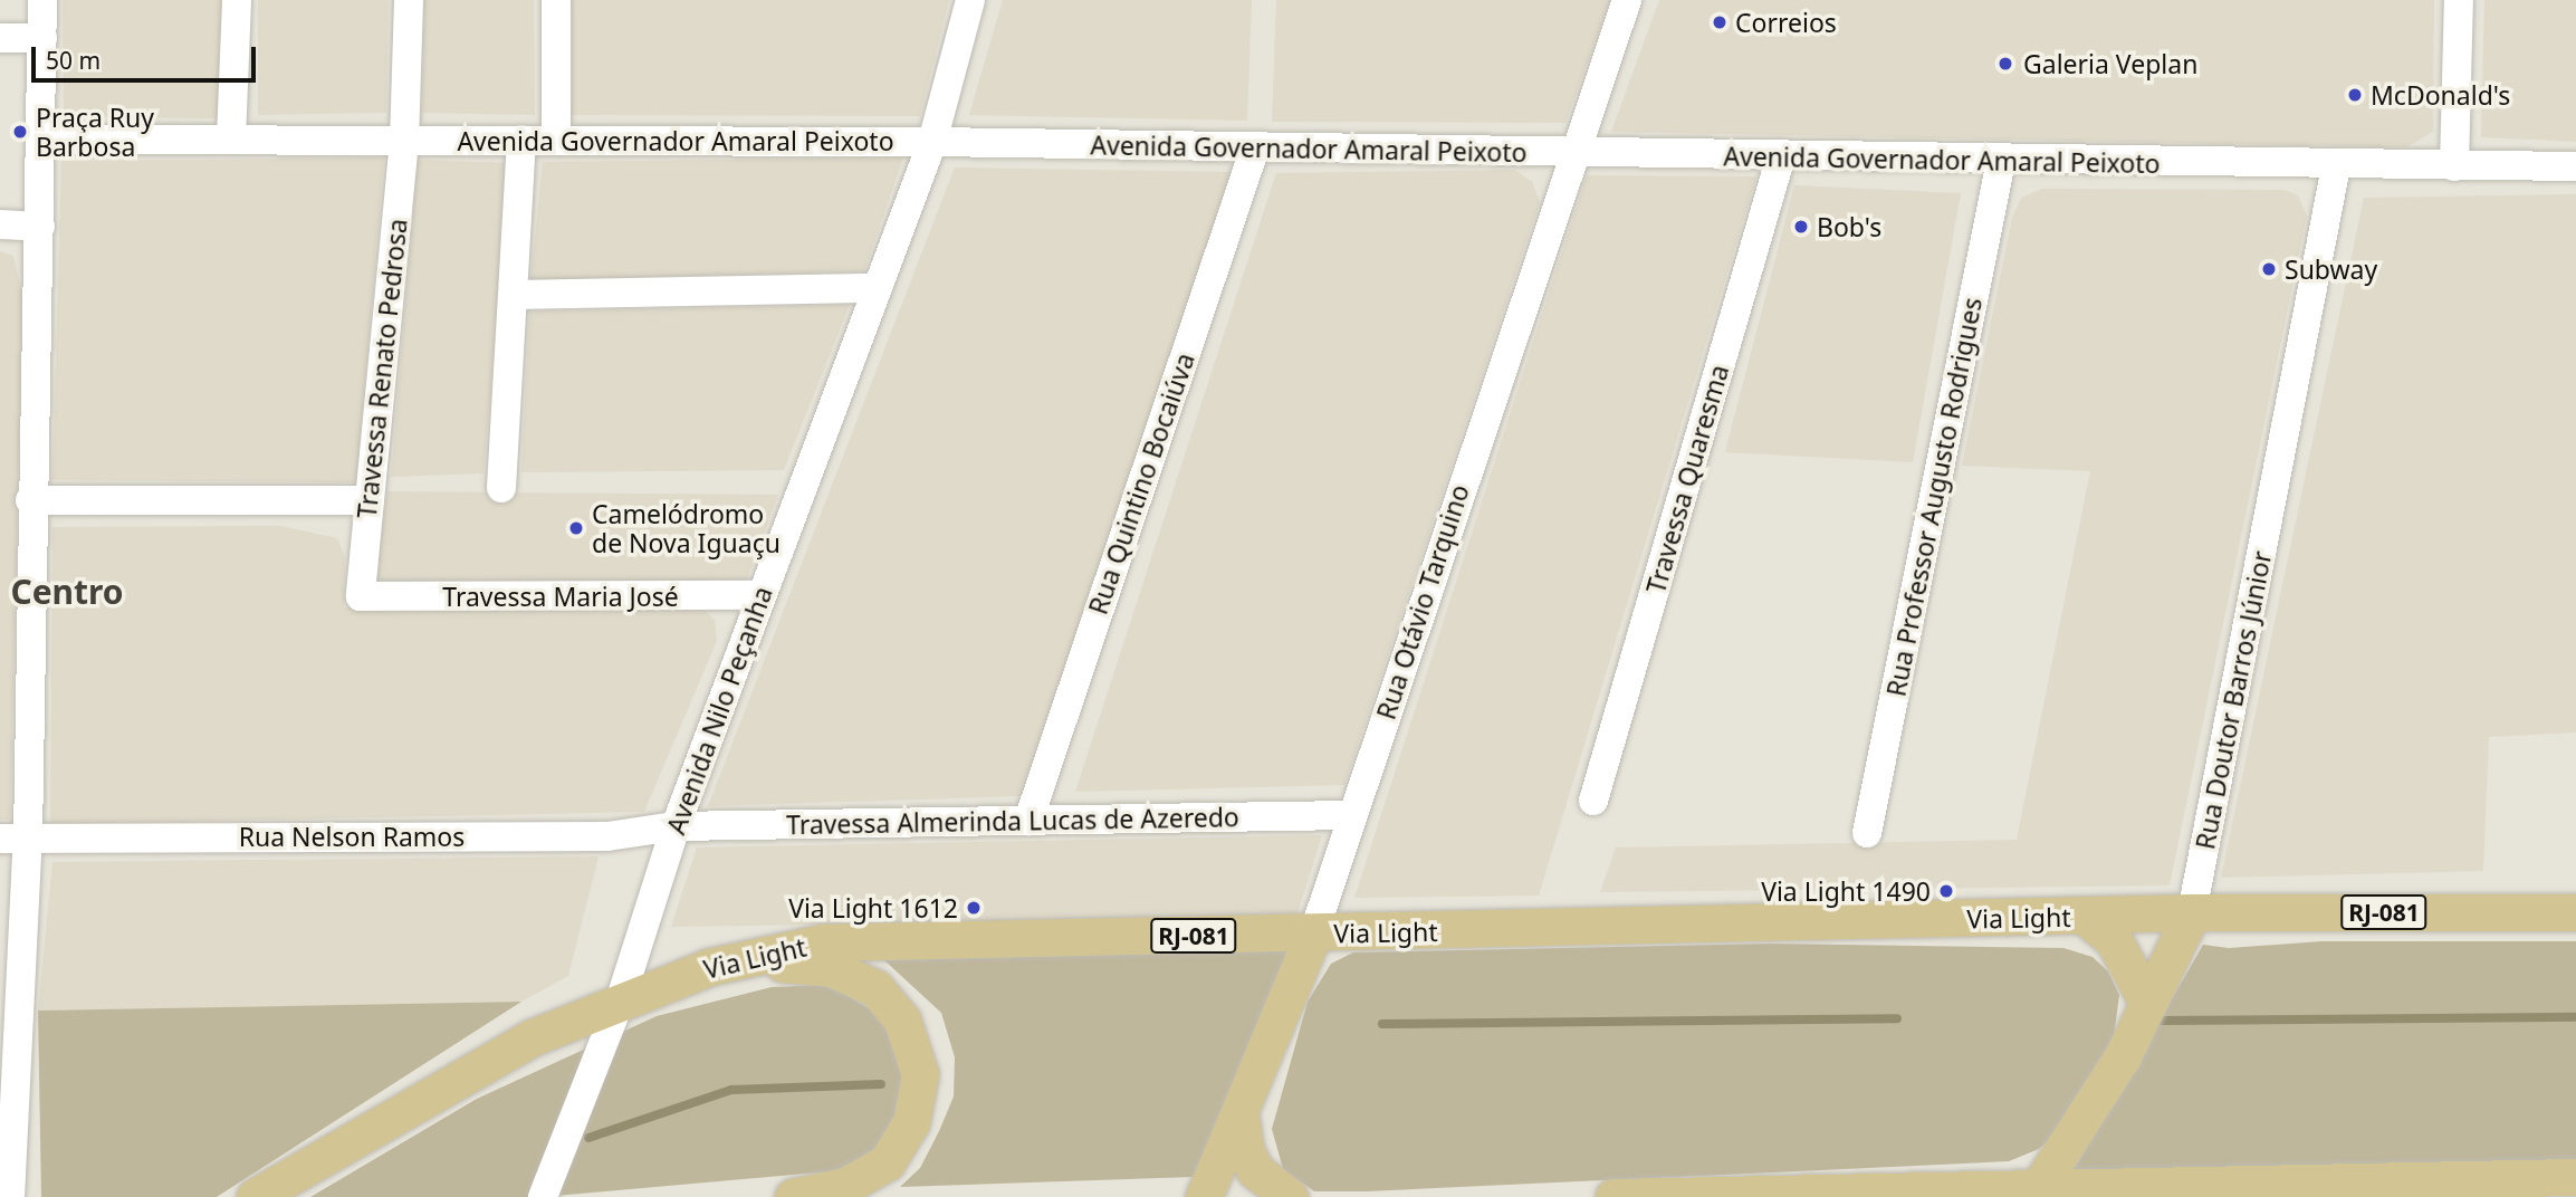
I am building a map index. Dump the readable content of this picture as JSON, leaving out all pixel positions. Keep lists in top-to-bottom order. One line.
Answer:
{"streets":{"main road":["Rua Otávio Tarquino","Rua Doutor Barros Júnior","RJ-081","Via Light"],"street":["Avenida Governador Amaral Peixoto","Travessa Renato Pedrosa","Travessa Quaresma","Rua Quintino Bocaiúva","Rua Professor Augusto Rodrigues","Travessa Maria José","Avenida Nilo Peçanha","Travessa Almerinda Lucas de Azeredo","Rua Nelson Ramos"]},"crossings":[["Avenida Governador Amaral Peixoto","Travessa Renato Pedrosa"],["Avenida Governador Amaral Peixoto","Travessa Quaresma"],["Avenida Governador Amaral Peixoto","Rua Quintino Bocaiúva"],["Avenida Governador Amaral Peixoto","Rua Professor Augusto Rodrigues"],["Avenida Governador Amaral Peixoto","Rua Otávio Tarquino"],["Avenida Governador Amaral Peixoto","Rua Doutor Barros Júnior"],["Avenida Governador Amaral Peixoto","Avenida Nilo Peçanha"],["Travessa Renato Pedrosa","Travessa Maria José"],["Rua Quintino Bocaiúva","Travessa Almerinda Lucas de Azeredo"],["Travessa Maria José","Avenida Nilo Peçanha"],["Rua Otávio Tarquino","Travessa Almerinda Lucas de Azeredo"],["Rua Otávio Tarquino","Via Light"],["Rua Doutor Barros Júnior","Via Light"],["Avenida Nilo Peçanha","Travessa Almerinda Lucas de Azeredo"],["Avenida Nilo Peçanha","Rua Nelson Ramos"],["Avenida Nilo Peçanha","Via Light"],["Travessa Almerinda Lucas de Azeredo","Rua Nelson Ramos"]],"districts":["Centro"],"places":["Correios","Galeria Veplan","McDonald's","Praça Ruy Barbosa","Bob's","Subway","Camelódromo de Nova Iguaçu","Via Light 1490","Via Light 1612"],"scale_bar":"50 m"}
